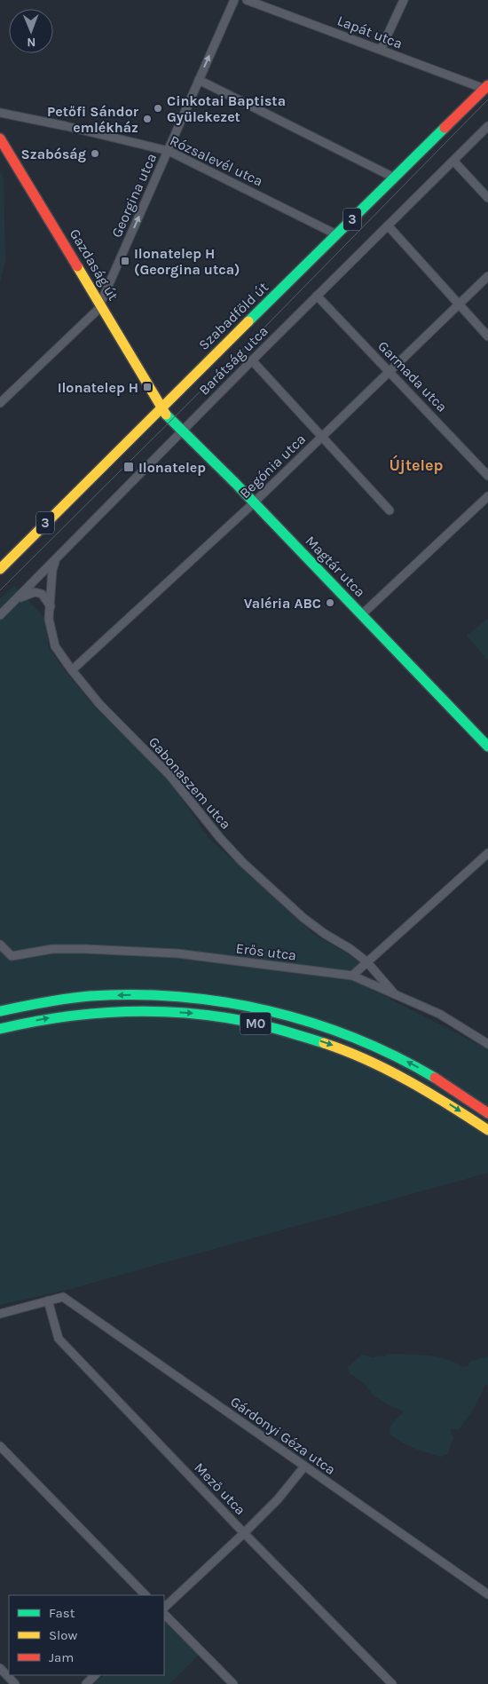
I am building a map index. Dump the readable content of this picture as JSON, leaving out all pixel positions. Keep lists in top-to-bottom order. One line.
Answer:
{"streets":{"main road":["3","Gazdaság út","Szabadföld út","Magtár utca","M0"],"street":["Lapát utca","Rózsalevél utca","Georgina utca","Barátság utca","Garmada utca","Begónia utca","Gabonaszem utca","Erős utca","Gárdonyi Géza utca","Mező utca"]},"crossings":[["Lapát utca","Szabadföld út"],["Rózsalevél utca","Georgina utca"],["Rózsalevél utca","Szabadföld út"],["Georgina utca","Gazdaság út"],["Gazdaság út","Szabadföld út"],["Gazdaság út","Magtár utca"],["Szabadföld út","Magtár utca"],["Barátság utca","Garmada utca"],["Barátság utca","Magtár utca"],["Barátság utca","Gabonaszem utca"],["Garmada utca","Begónia utca"],["Begónia utca","Magtár utca"],["Begónia utca","Gabonaszem utca"],["Gárdonyi Géza utca","Mező utca"]],"one_way":["Georgina utca"],"districts":["Újtelep"],"places":{"other":["Cinkotai Baptista Gyülekezet","Petőfi Sándor emlékház","Szabóság","Valéria ABC"],"transit":["Ilonatelep H (Georgina utca)","Ilonatelep H","Ilonatelep"]},"legend":["Fast","Slow","Jam"],"north":"bottom"}
